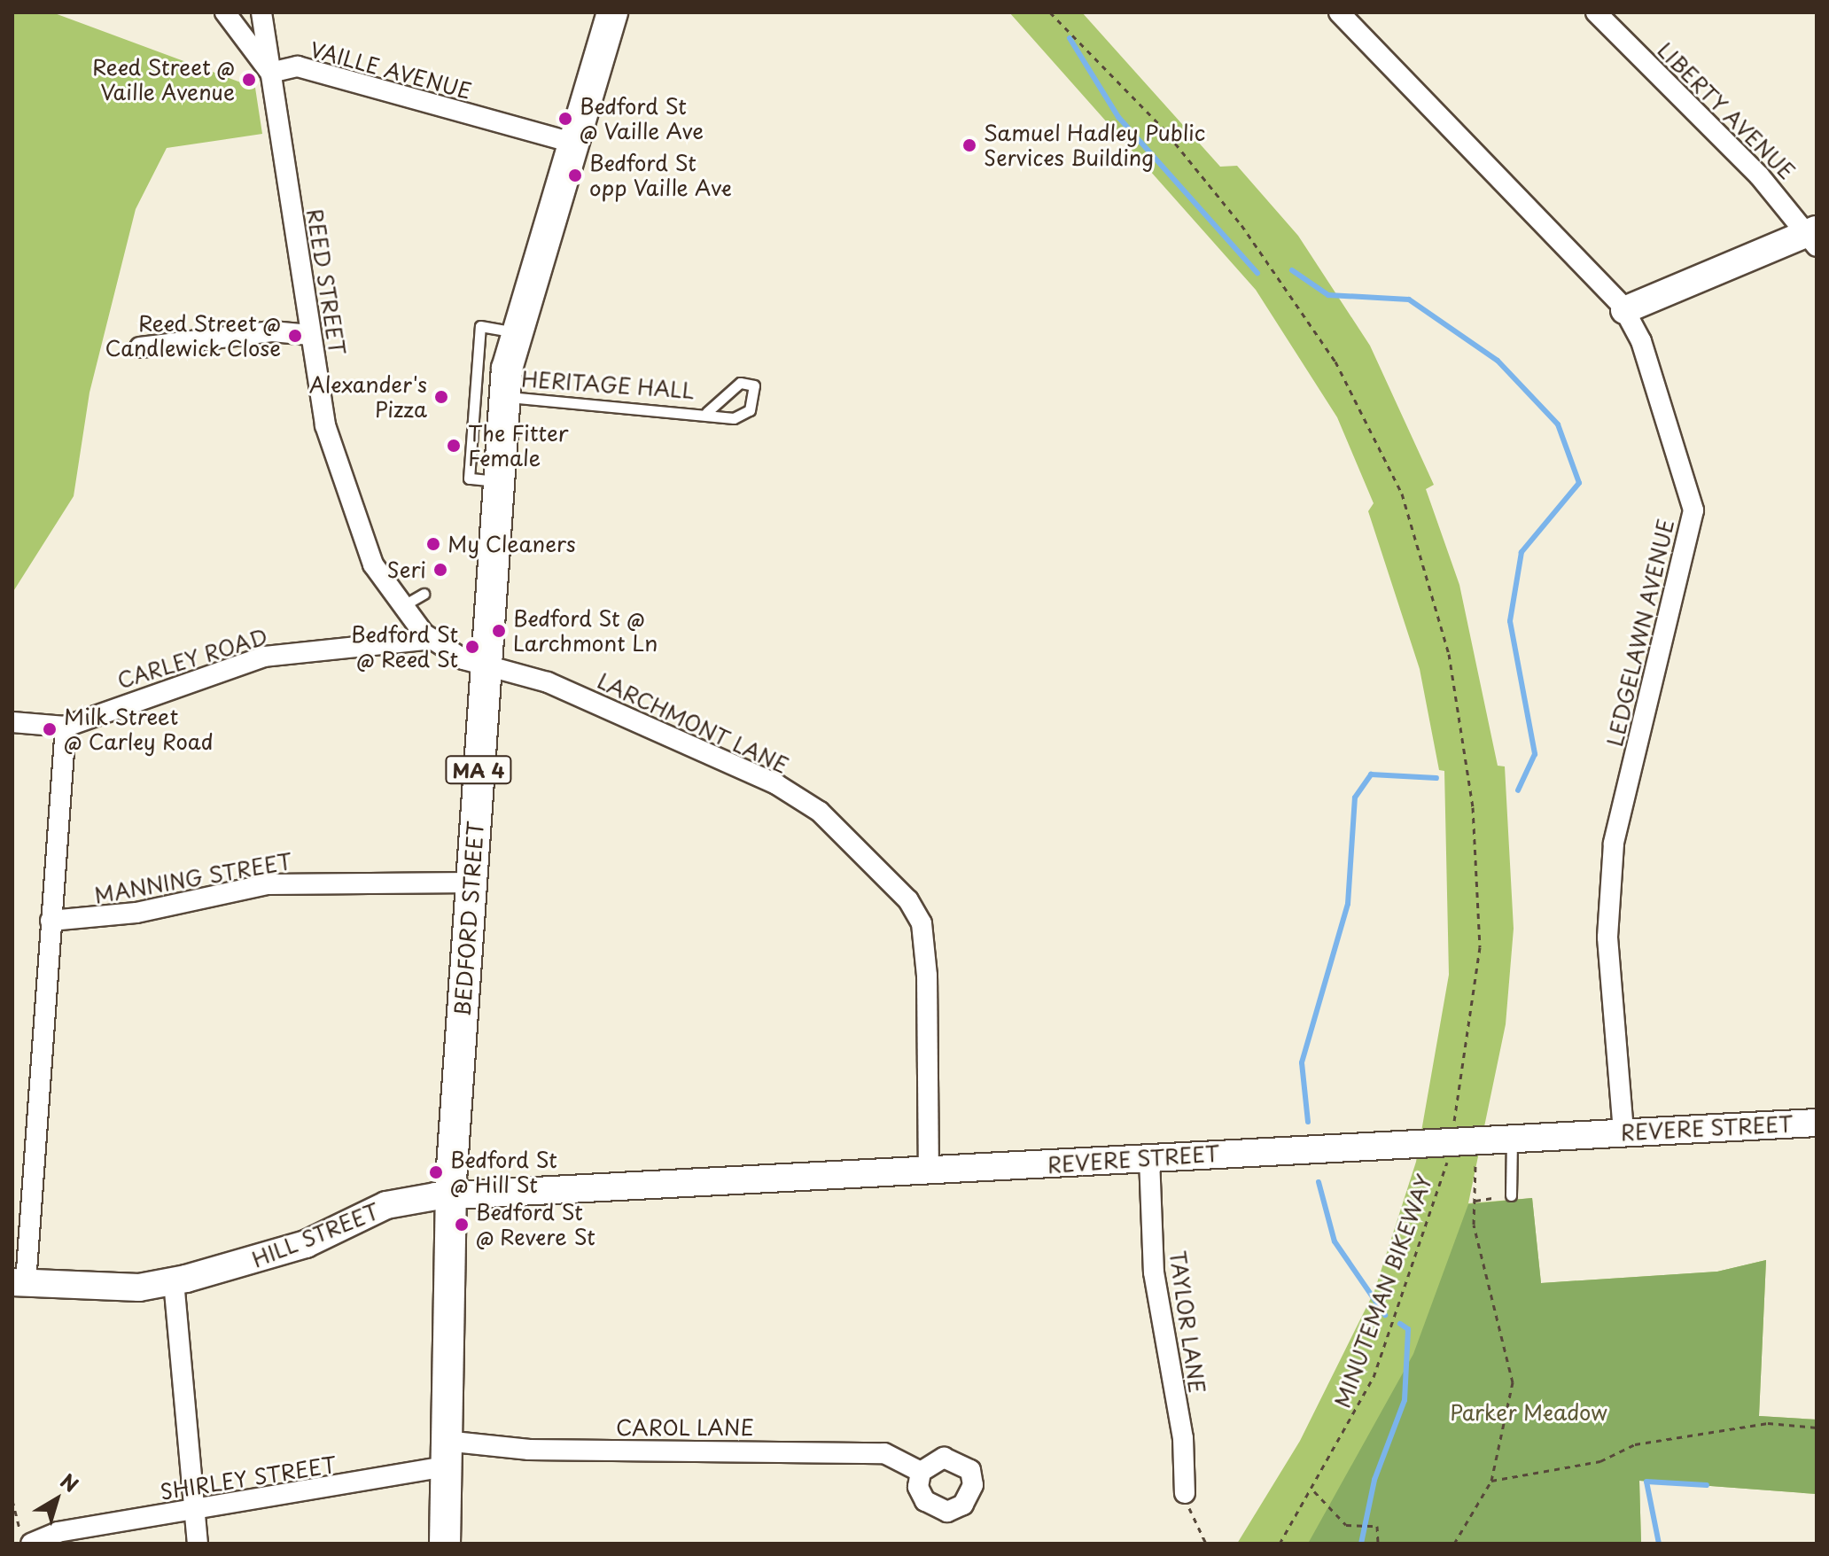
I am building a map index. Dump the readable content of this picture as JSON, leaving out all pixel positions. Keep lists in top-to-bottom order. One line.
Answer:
{"streets":{"main road":["MA 4","BEDFORD STREET"],"street":["VAILLE AVENUE","LIBERTY AVENUE","REED STREET","LEDGELAWN AVENUE","CARLEY ROAD","LARCHMONT LANE","MANNING STREET","REVERE STREET","HILL STREET","TAYLOR LANE","CAROL LANE","SHIRLEY STREET"],"lane":["HERITAGE HALL"],"path":["MINUTEMAN BIKEWAY"]},"crossings":[["VAILLE AVENUE","REED STREET"],["VAILLE AVENUE","BEDFORD STREET"],["REED STREET","CARLEY ROAD"],["REED STREET","LARCHMONT LANE"],["REED STREET","BEDFORD STREET"],["HERITAGE HALL","BEDFORD STREET"],["LEDGELAWN AVENUE","REVERE STREET"],["LARCHMONT LANE","BEDFORD STREET"],["LARCHMONT LANE","REVERE STREET"],["MANNING STREET","BEDFORD STREET"],["BEDFORD STREET","REVERE STREET"],["BEDFORD STREET","HILL STREET"],["BEDFORD STREET","CAROL LANE"],["BEDFORD STREET","SHIRLEY STREET"],["REVERE STREET","HILL STREET"],["REVERE STREET","MINUTEMAN BIKEWAY"],["REVERE STREET","TAYLOR LANE"],["CAROL LANE","SHIRLEY STREET"]],"parks":["Parker Meadow"],"places":["Reed Street @ Vaille Avenue","Bedford St @ Vaille Ave","Samuel Hadley Public Services Building","Bedford St opp Vaille Ave","Reed Street @ Candlewick Close","Alexander's Pizza","The Fitter Female","My Cleaners","Seri","Bedford St @ Larchmont Ln","Bedford St @ Reed St","Milk Street @ Carley Road","Bedford St @ Hill St","Bedford St @ Revere St"],"north":"top right"}
